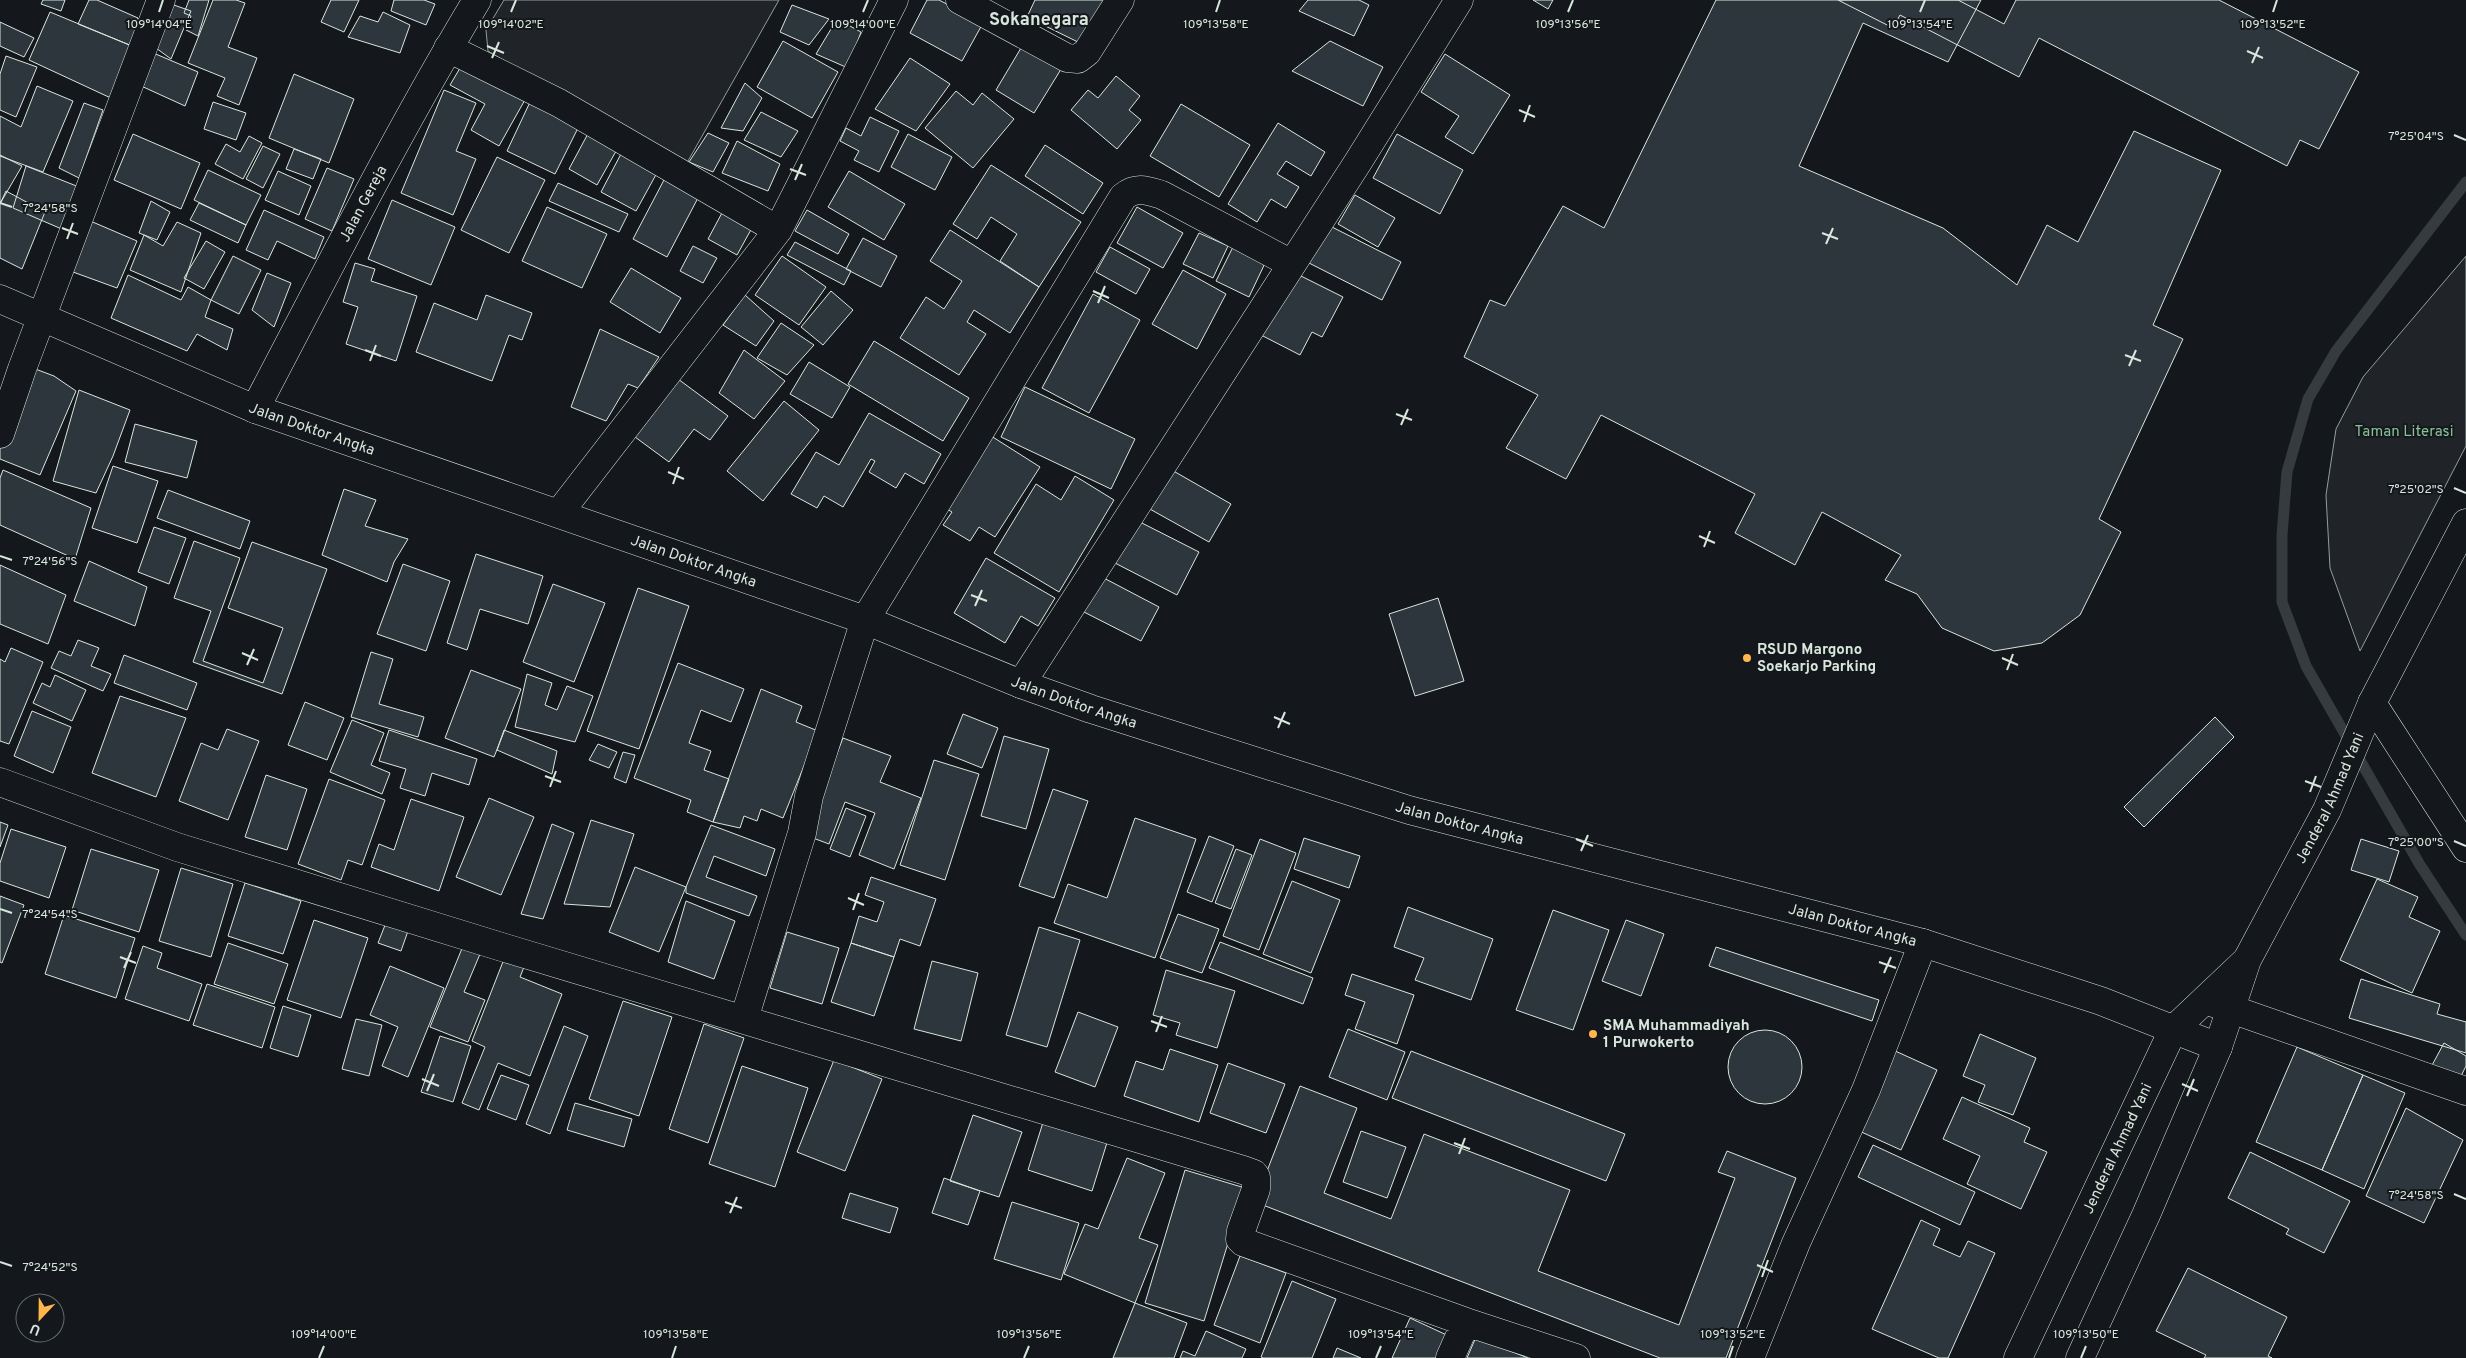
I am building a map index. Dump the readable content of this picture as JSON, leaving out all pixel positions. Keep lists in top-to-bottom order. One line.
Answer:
{"streets":{"street":["Jalan Gereja","Jalan Doktor Angka","Jenderal Ahmad Yani"]},"crossings":[["Jalan Gereja","Jalan Doktor Angka"],["Jalan Doktor Angka","Jenderal Ahmad Yani"]],"districts":["Sokanegara"],"parks":["Taman Literasi"],"places":["RSUD Margono Soekarjo Parking","SMA Muhammadiyah 1 Purwokerto"],"north":"bottom","coordinates":["109°14'02\"E","109°13'56\"E","109°14'04\"E","109°14'00\"E","109°13'58\"E","109°13'54\"E","109°13'52\"E","7°25'04\"S","7°24'58\"S","7°25'02\"S","7°24'56\"S","7°25'00\"S","7°24'54\"S","7°24'52\"S","109°13'50\"E"]}
